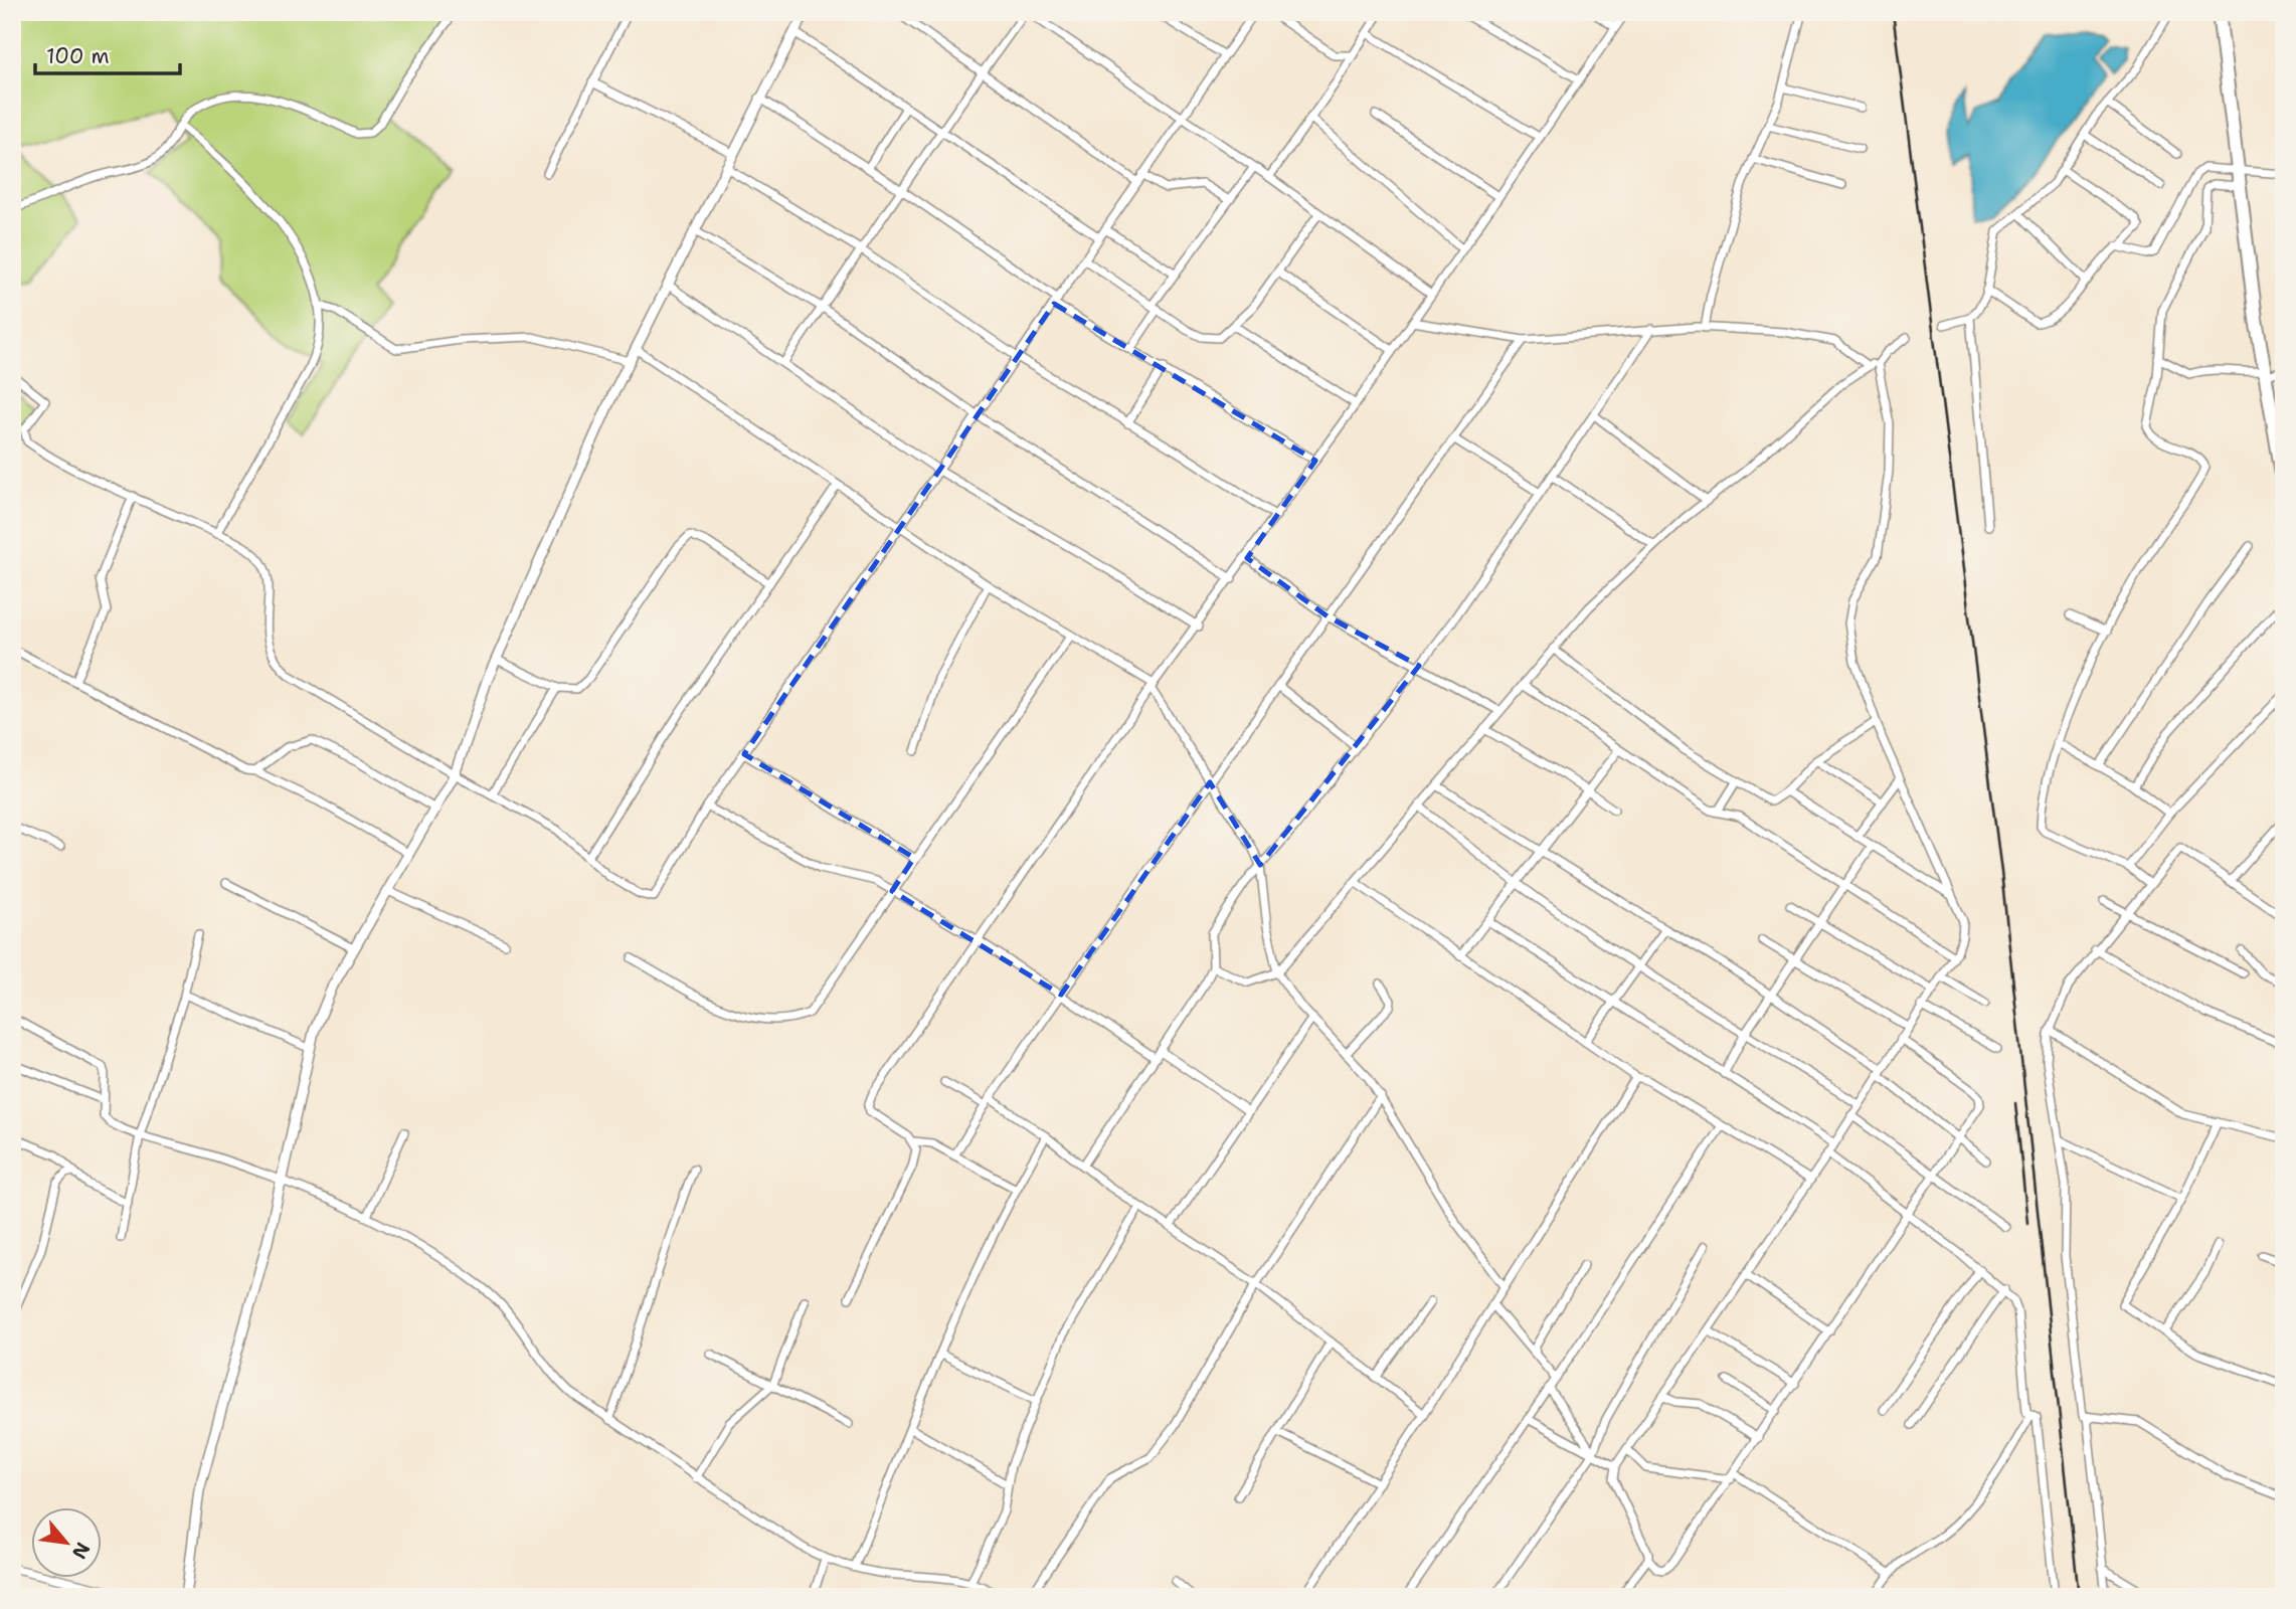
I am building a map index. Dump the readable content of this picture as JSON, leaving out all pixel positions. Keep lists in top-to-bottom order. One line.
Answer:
{"scale_bar":"100 m","north":"bottom right"}
